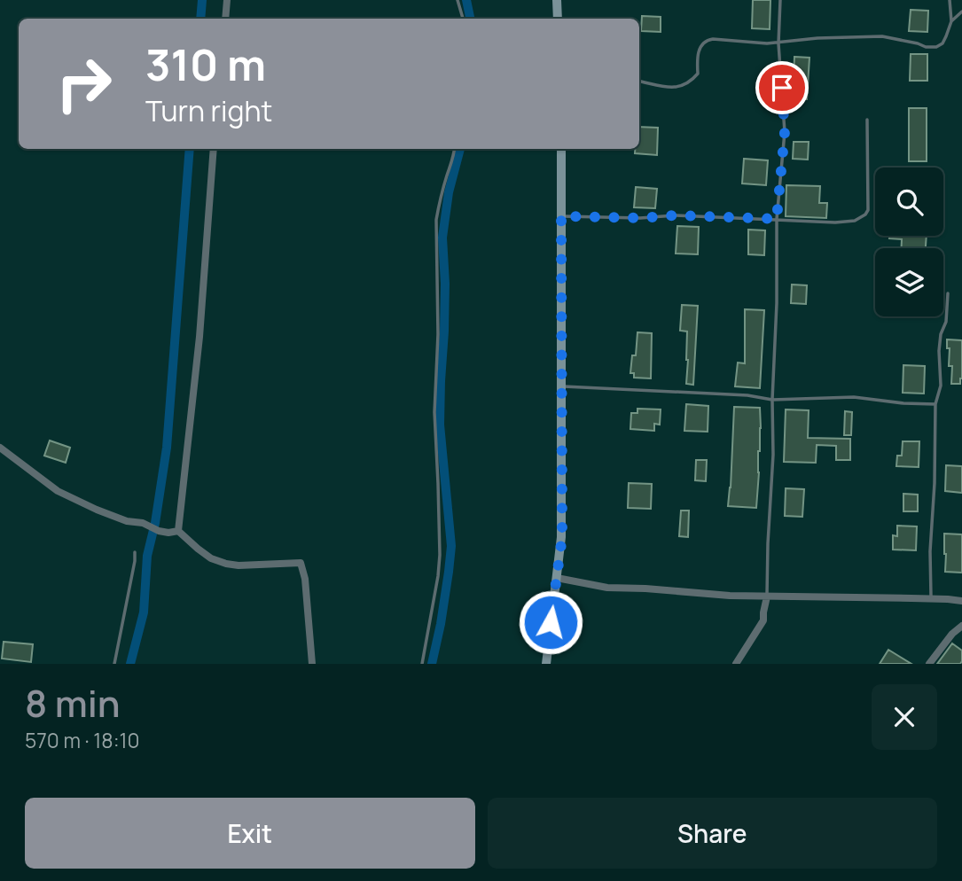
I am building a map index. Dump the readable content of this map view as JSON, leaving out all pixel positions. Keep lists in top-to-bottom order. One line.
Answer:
{"page":{"turn":["310 m","Turn right"],"heading":["8 min","570 m · 18:10"],"buttons":["Exit","Share"]}}
